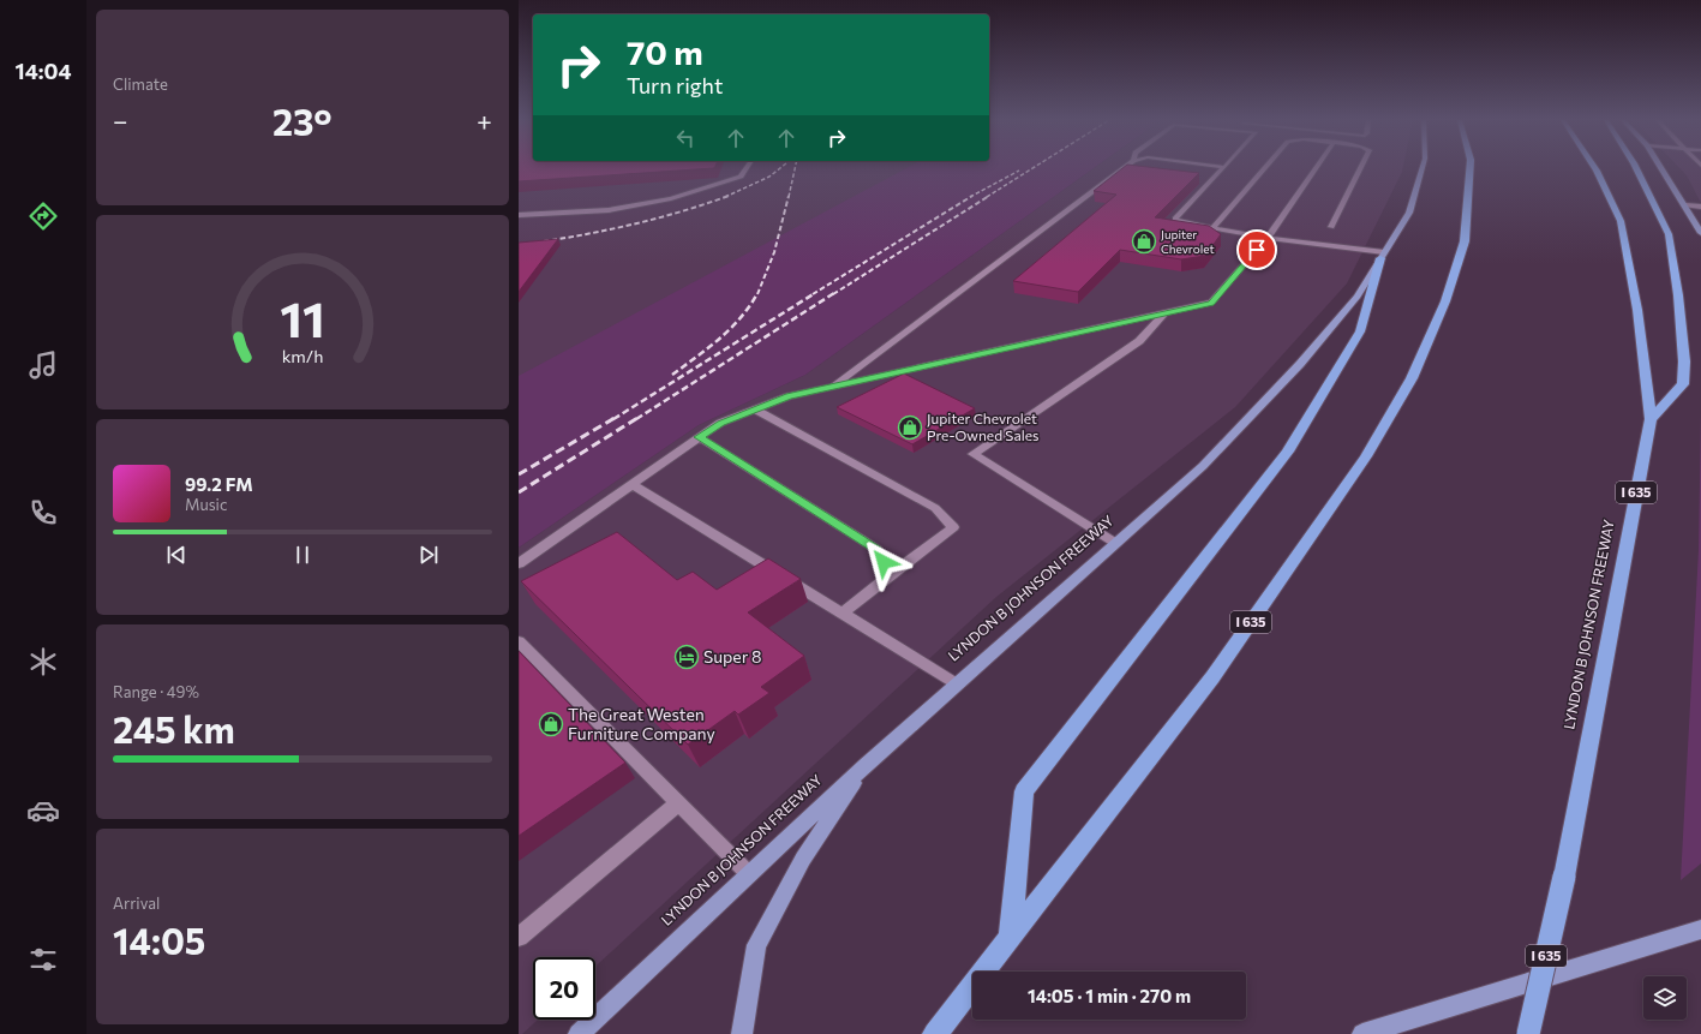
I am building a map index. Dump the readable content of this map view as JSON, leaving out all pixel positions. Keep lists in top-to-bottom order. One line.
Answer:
{"streets":{"highway":["I 635","LYNDON B JOHNSON FREEWAY"]},"places":{"shop":["Jupiter Chevrolet","Jupiter Chevrolet Pre-Owned Sales","The Great Westen Furniture Company"],"hotel":["Super 8"]},"page":{"tabs":"14:04","tile":["Climate",["Range · 49%","245 km"],["Arrival","14:05"]],"turn":["70 m","Turn right"],"heat":["−","23°","+"],"song":["99.2 FM","Music"],"limit":"20","trip":"14:05 · 1 min · 270 m","gauge":["11","km/h"]}}
